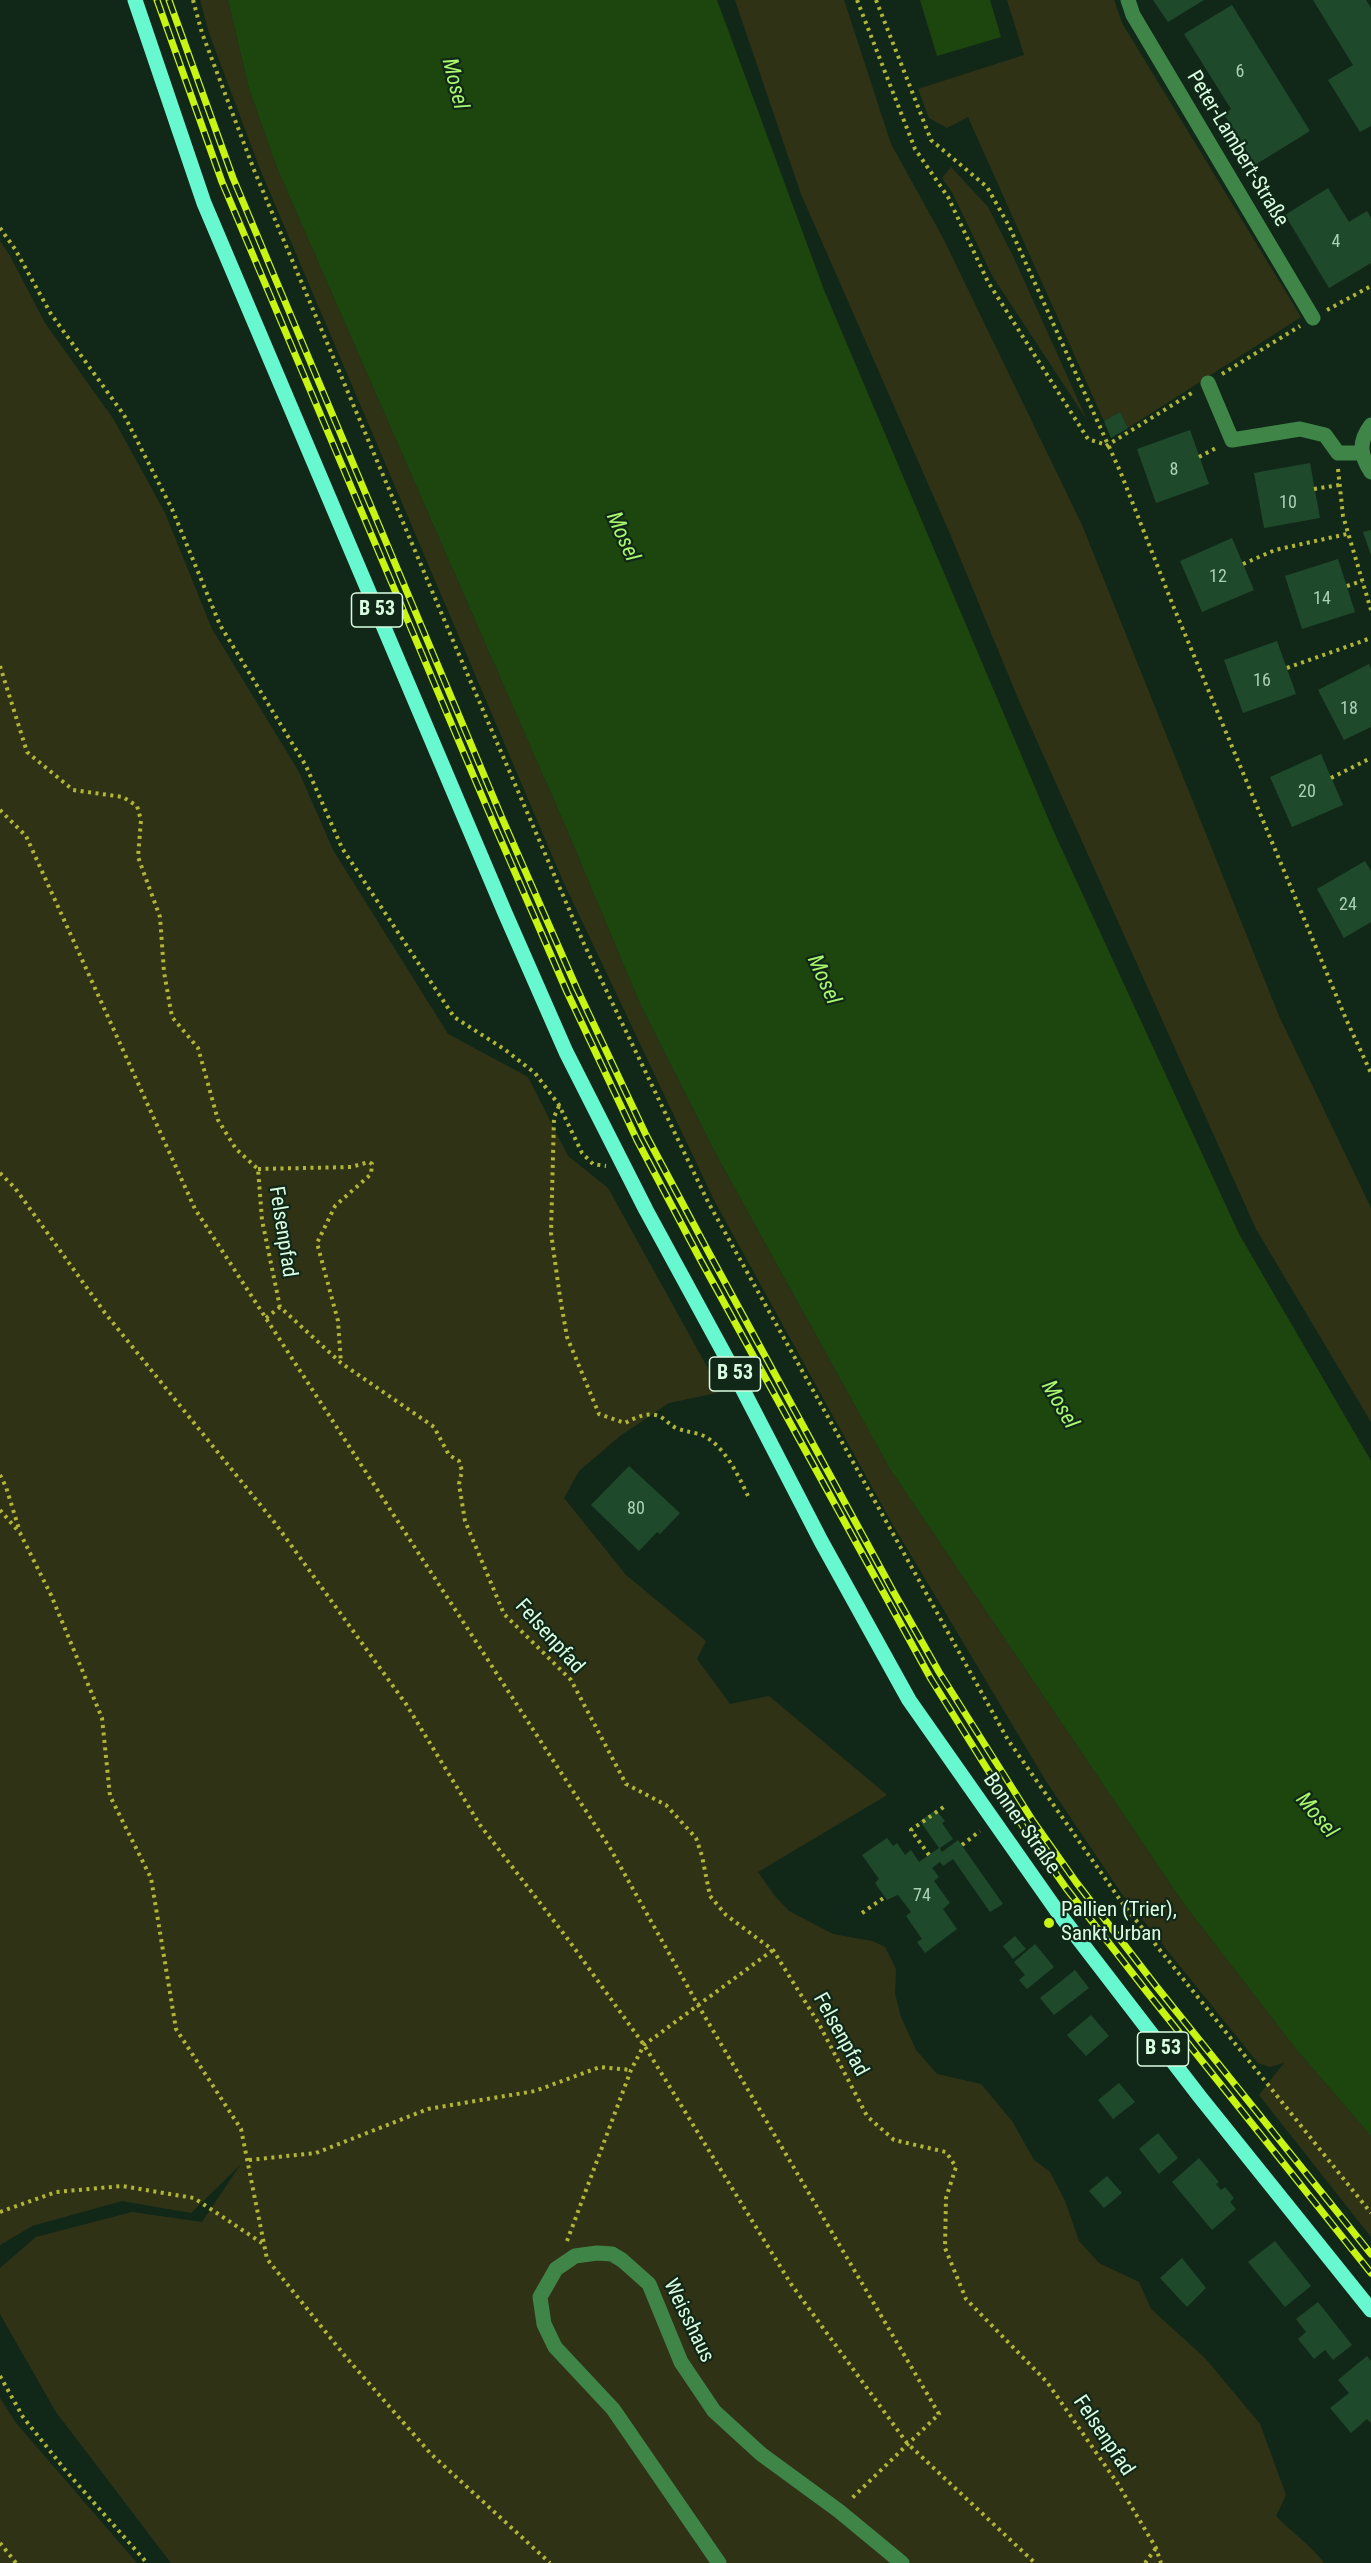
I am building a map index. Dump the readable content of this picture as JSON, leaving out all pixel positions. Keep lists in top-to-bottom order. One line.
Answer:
{"streets":{"main road":["B 53","Bonner Straße"],"street":["Peter-Lambert-Straße","Weisshaus"],"path":["Felsenpfad"]},"crossings":[["B 53","Bonner Straße"]],"water":["Mosel"],"places":["Pallien (Trier), Sankt Urban"],"house_numbers":["6","4","8","10","12","14","16","18","20","24","80","74"]}
